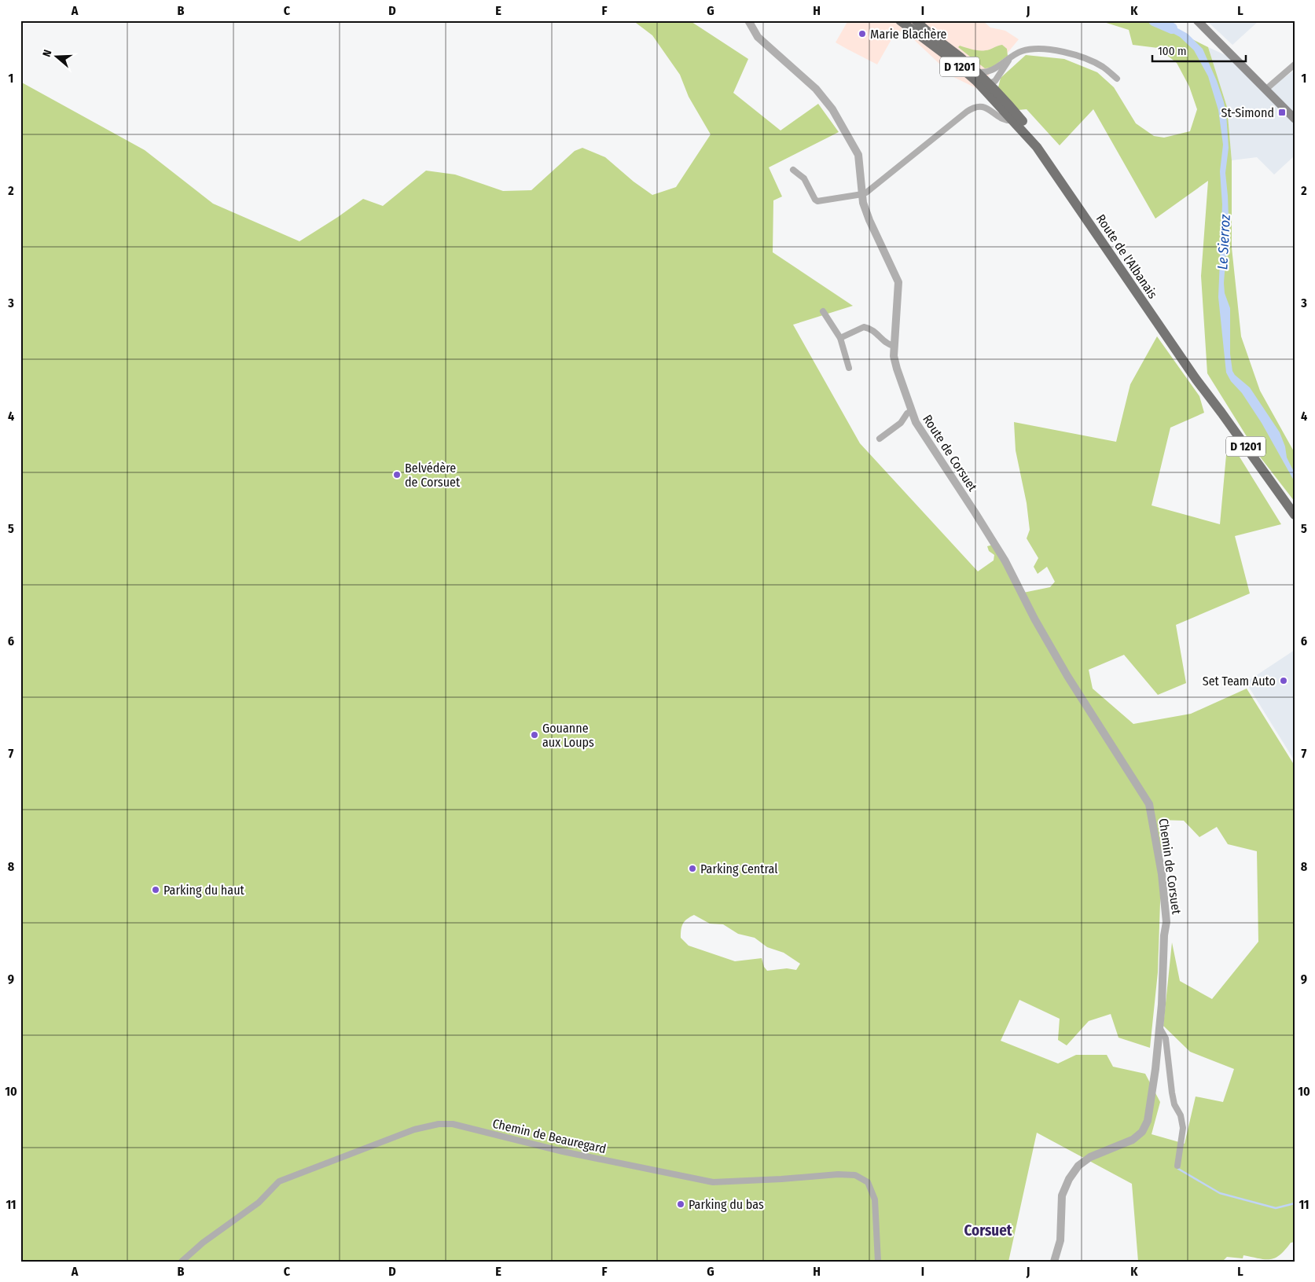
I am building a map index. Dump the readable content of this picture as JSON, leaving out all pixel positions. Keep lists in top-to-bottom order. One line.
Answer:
{"streets":{"main road":["D 1201","Route de l'Albanais"],"street":["Route de Corsuet","Chemin de Corsuet","Chemin de Beauregard"]},"crossings":[["D 1201","Route de l'Albanais"],["Route de Corsuet","Chemin de Corsuet"]],"districts":["Corsuet"],"water":["Le Sierroz"],"places":{"other":["Marie Blachère","Belvédère de Corsuet","Set Team Auto","Gouanne aux Loups","Parking Central","Parking du haut","Parking du bas"],"transit":["St-Simond"]},"scale_bar":"100 m","north":"left","grid":{"columns":["A","B","C","D","E","F","G","H","I","J","K","L"],"rows":["1","2","3","4","5","6","7","8","9","10","11"]}}
